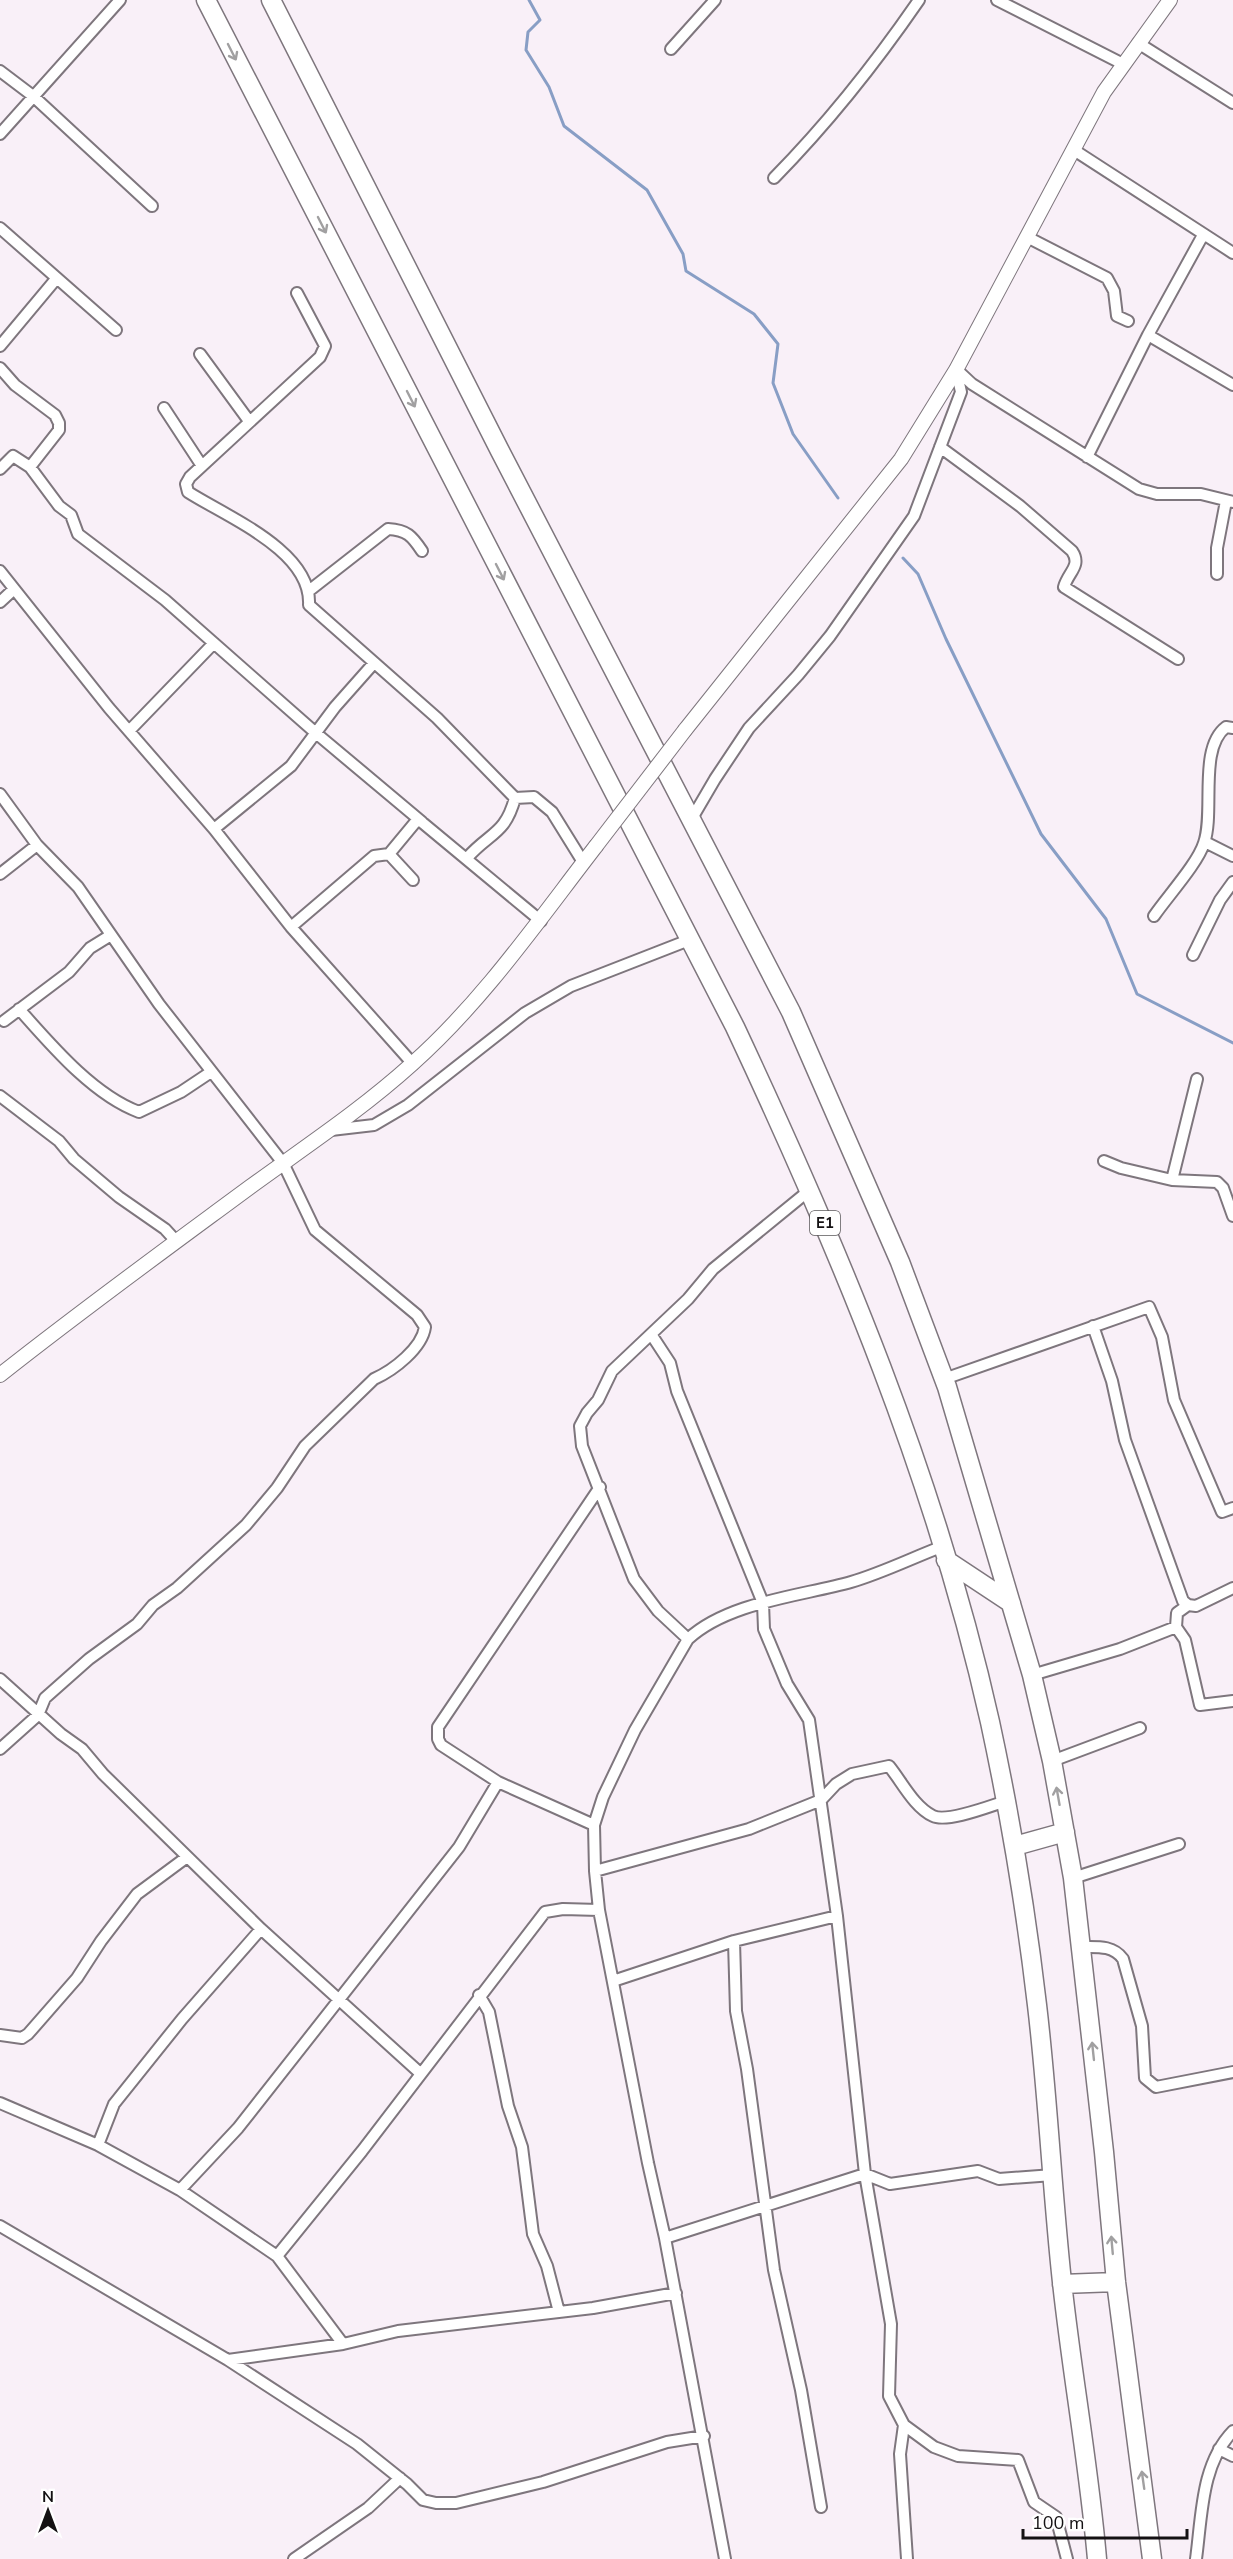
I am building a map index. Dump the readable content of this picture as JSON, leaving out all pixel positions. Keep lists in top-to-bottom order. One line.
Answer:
{"streets":{"highway":["E1"]},"scale_bar":"100 m","north":"top"}
